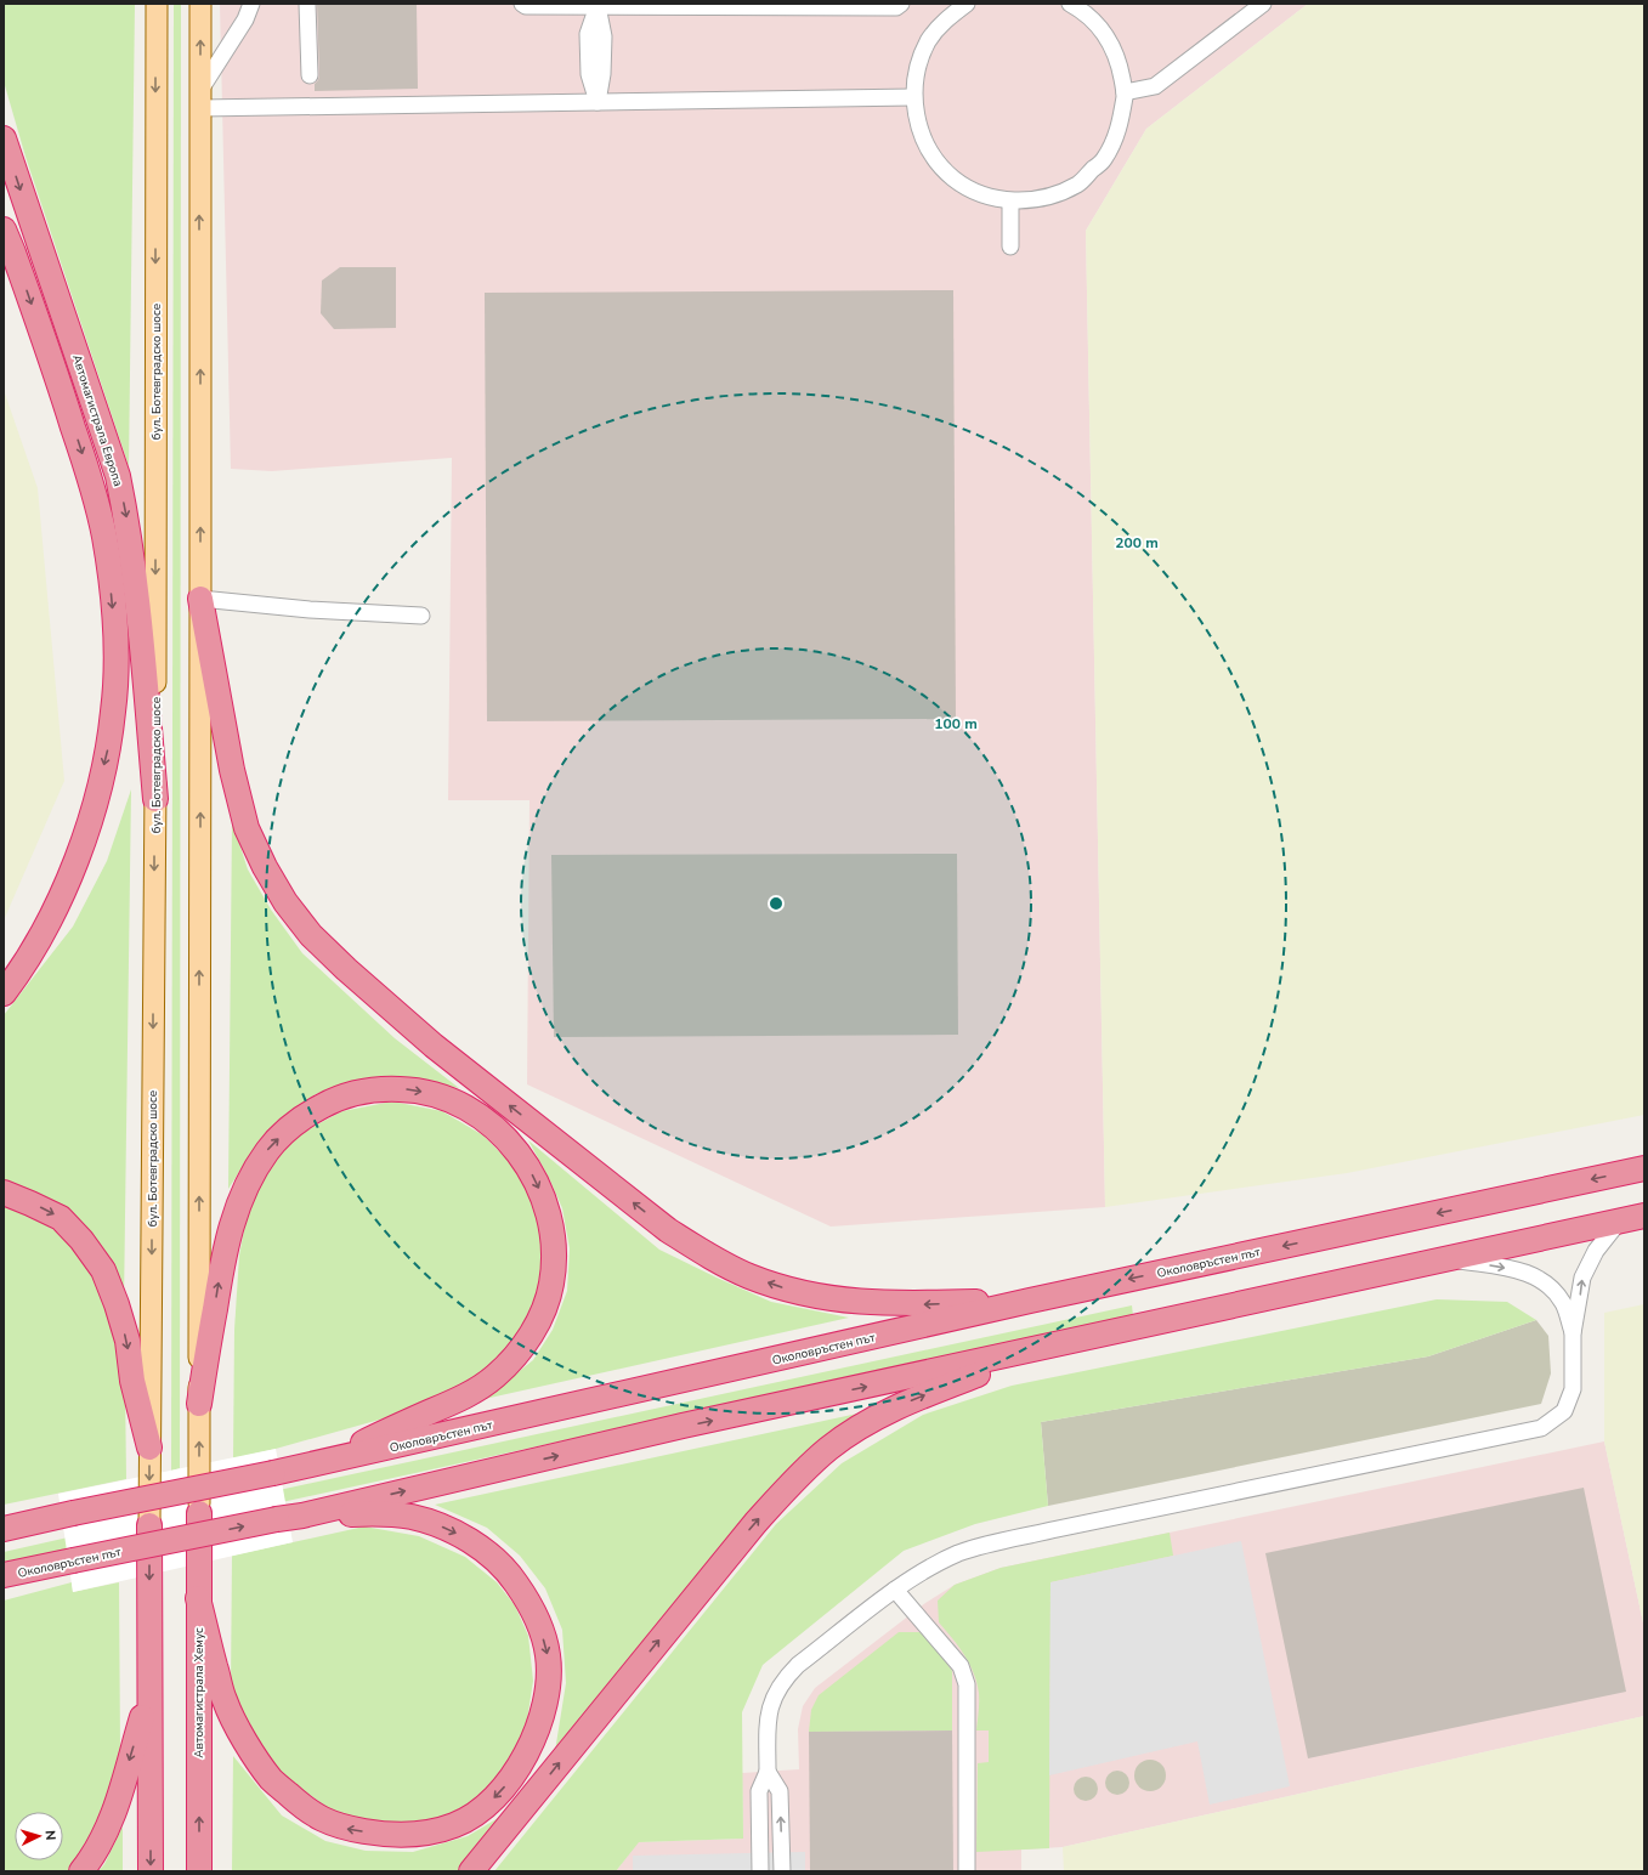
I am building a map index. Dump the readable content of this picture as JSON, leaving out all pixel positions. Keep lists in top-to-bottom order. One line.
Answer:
{"streets":{"highway":["Автомагистрала Европа","Околовръстен път","Автомагистрала Хемус"],"main road":["бул. Ботевградско шосе"]},"crossings":[["бул. Ботевградско шосе","Автомагистрала Европа"]],"north":"right","rings":["200 m","100 m"]}
